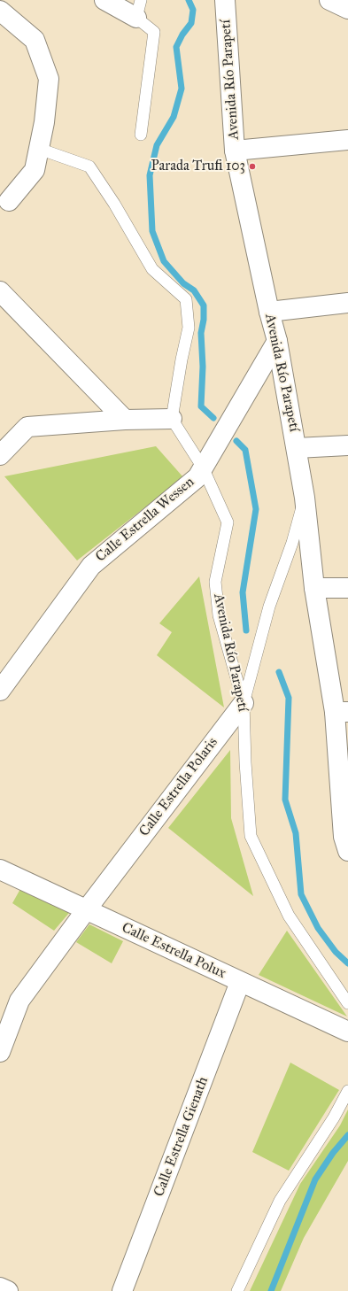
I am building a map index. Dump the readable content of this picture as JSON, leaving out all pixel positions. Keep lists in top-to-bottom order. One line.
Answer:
{"streets":{"street":["Avenida Río Parapetí","Calle Estrella Wessen","Calle Estrella Polaris","Calle Estrella Polux","Calle Estrella Gienath"]},"crossings":[["Avenida Río Parapetí","Calle Estrella Wessen"],["Avenida Río Parapetí","Calle Estrella Polaris"],["Calle Estrella Polaris","Calle Estrella Polux"],["Calle Estrella Polux","Calle Estrella Gienath"]],"places":["Parada Trufi 103"]}
